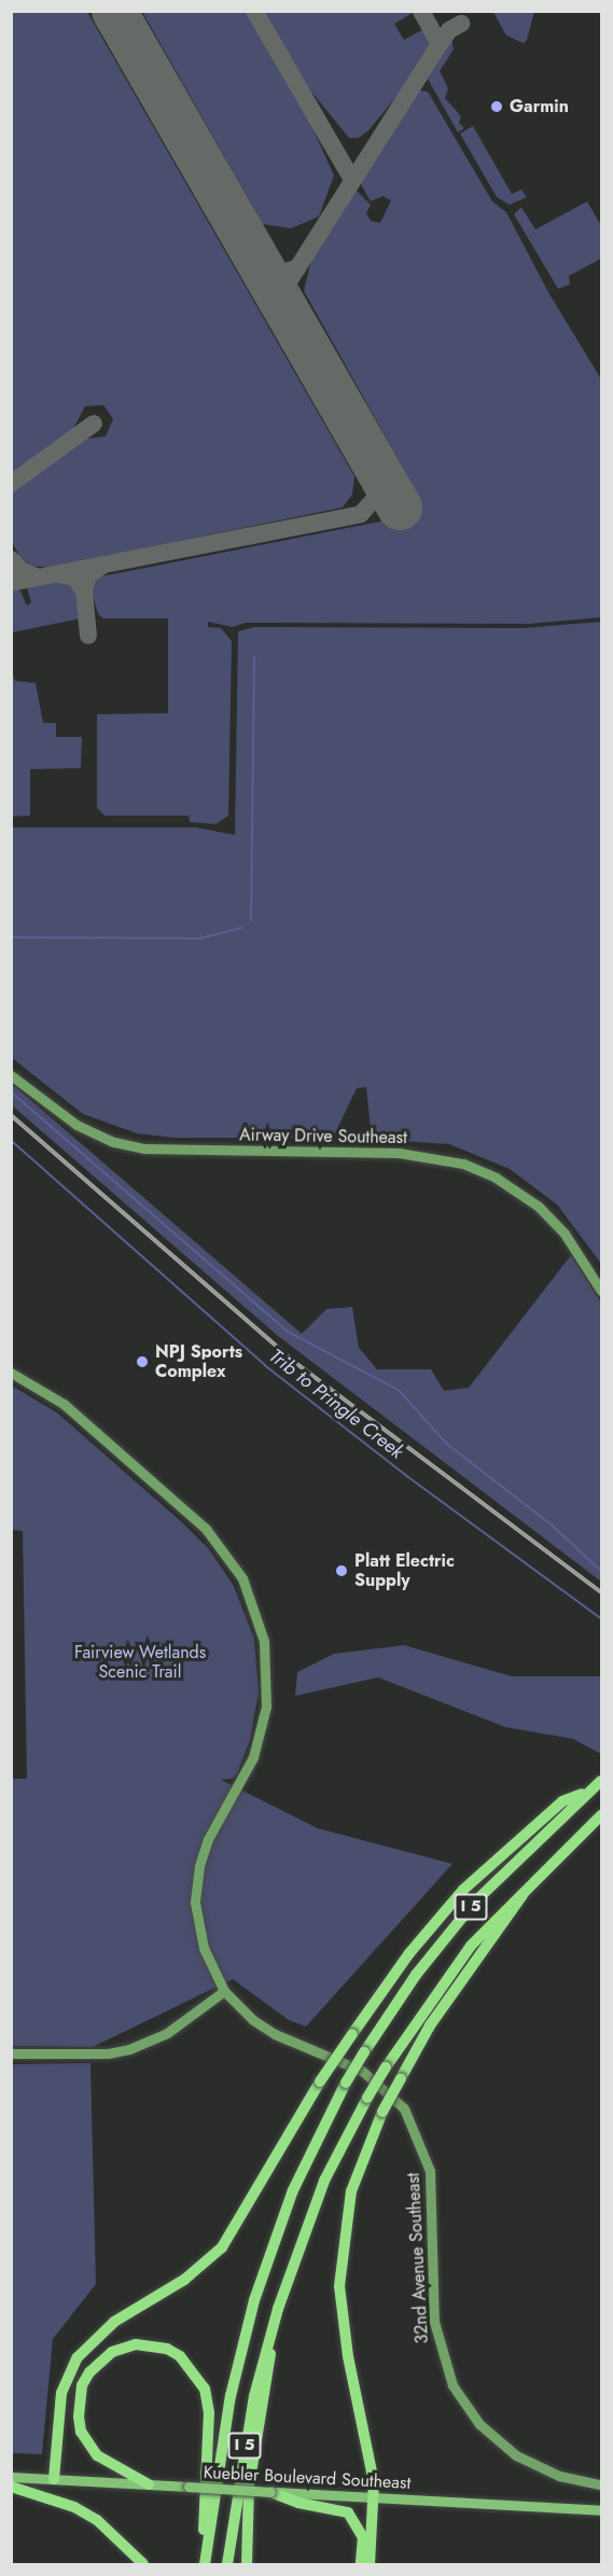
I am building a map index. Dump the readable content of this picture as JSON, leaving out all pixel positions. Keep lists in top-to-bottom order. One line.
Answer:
{"streets":{"highway":["I 5"],"main road":["Airway Drive Southeast","32nd Avenue Southeast","Kuebler Boulevard Southeast"]},"crossings":[["I 5","Kuebler Boulevard Southeast"]],"water":["Trib to Pringle Creek"],"parks":["Fairview Wetlands Scenic Trail"],"places":["Garmin","NPJ Sports Complex","Platt Electric Supply"]}
